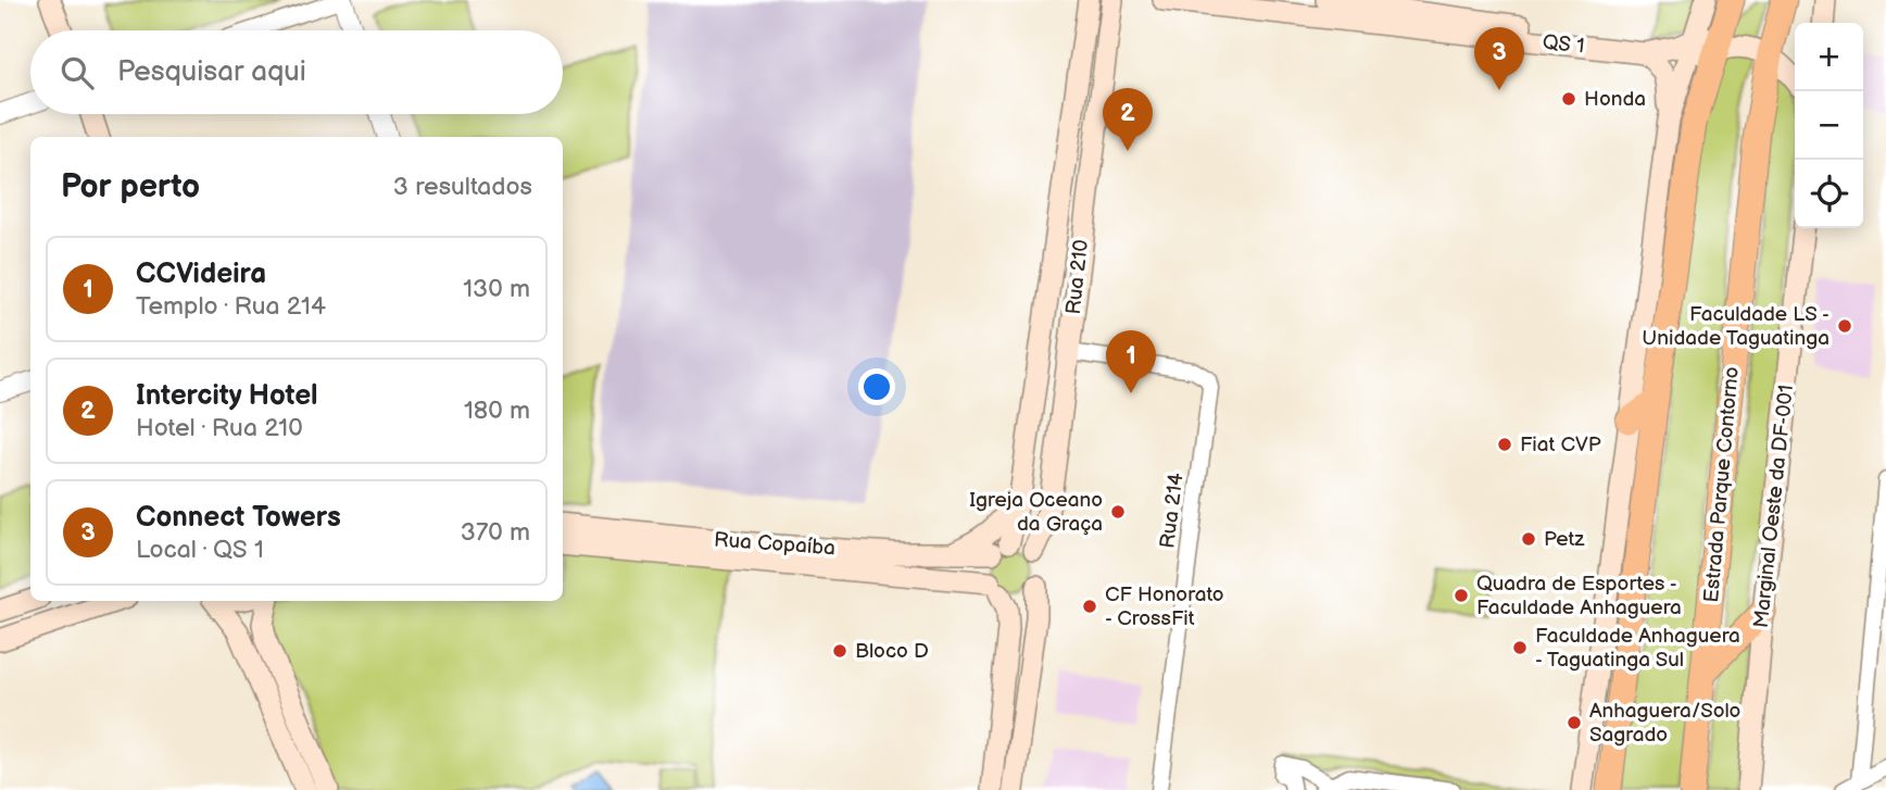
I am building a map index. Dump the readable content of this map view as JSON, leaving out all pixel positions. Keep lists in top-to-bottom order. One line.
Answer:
{"streets":{"highway":["Estrada Parque Contorno"],"main road":["QS 1","Rua 210","Marginal Oeste da DF-001","Rua Copaíba"],"street":["Rua 214"]},"crossings":[["Rua 210","Rua 214"],["Rua 210","Rua Copaíba"]],"places":["Honda","Faculdade LS - Unidade Taguatinga","Fiat CVP","Igreja Oceano da Graça","Petz","Quadra de Esportes - Faculdade Anhaguera","CF Honorato - CrossFit","Faculdade Anhaguera - Taguatinga Sul","Bloco D","Anhaguera/Solo Sagrado"],"page":{"map_buttons":["+","−"],"pins":["3","2","1"],"search":"Pesquisar aqui","heading":["Por perto","3 resultados"],"list":[{"mark":"1","name":"CCVideira","note":"Templo · Rua 214","value":"130 m"},{"mark":"2","name":"Intercity Hotel","note":"Hotel · Rua 210","value":"180 m"},{"mark":"3","name":"Connect Towers","note":"Local · QS 1","value":"370 m"}]}}
